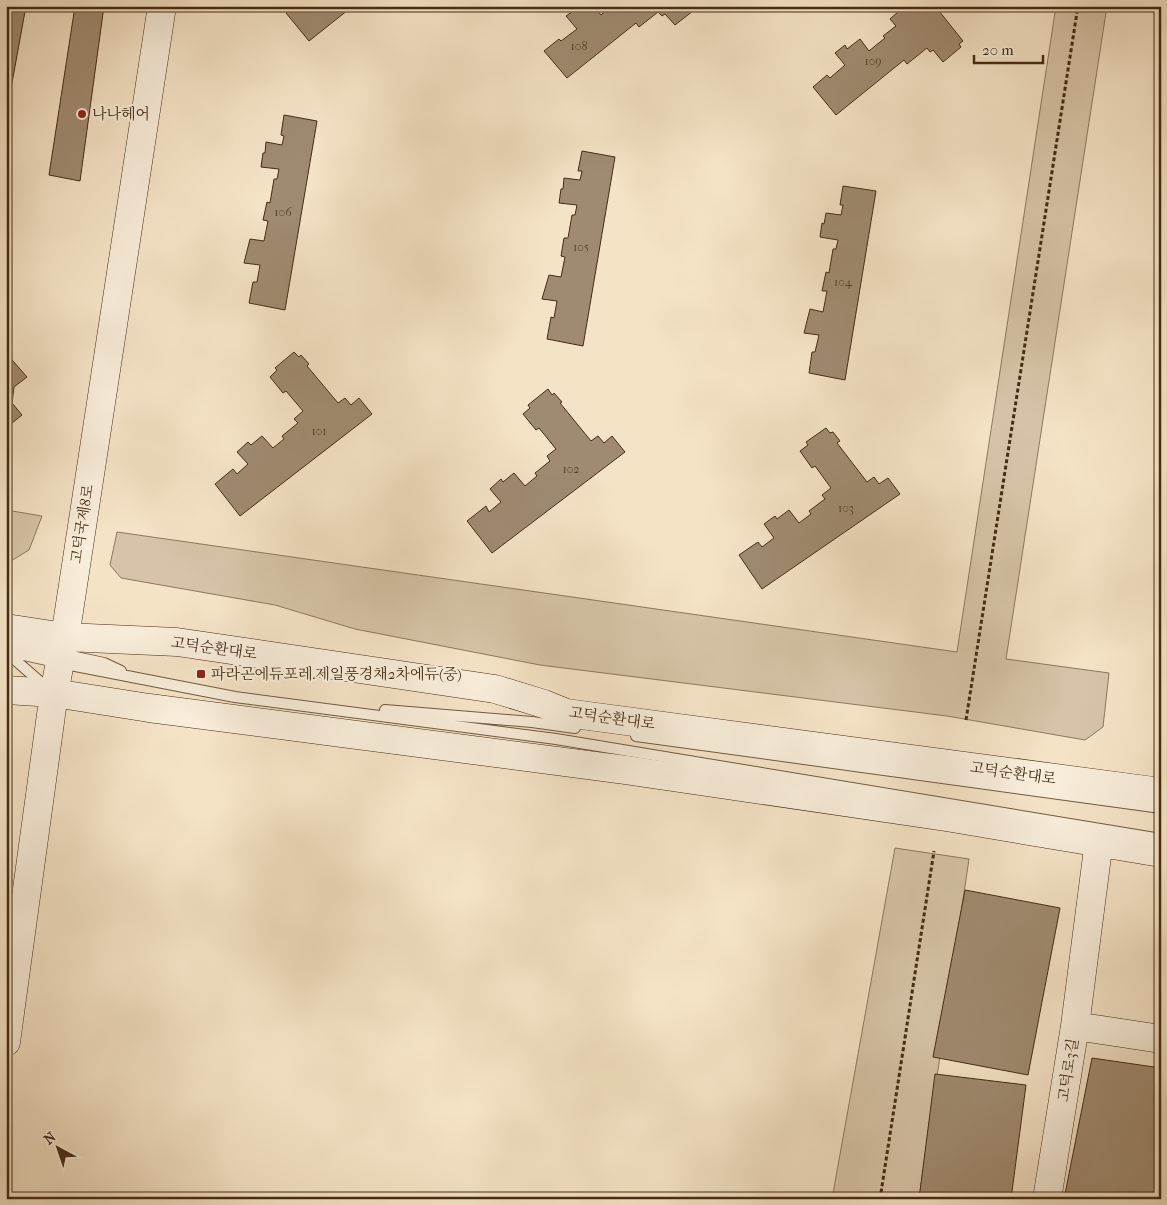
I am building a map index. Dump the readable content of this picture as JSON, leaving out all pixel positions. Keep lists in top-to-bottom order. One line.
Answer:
{"streets":{"street":["고덕국제8로","고덕순환대로","고덕로3길"]},"crossings":[["고덕국제8로","고덕순환대로"]],"places":{"other":["나나헤어"],"transit":["파라곤에듀포레.제일풍경채2차에듀(중)"]},"house_numbers":["108","109","106","105","104","101","102","103"],"scale_bar":"20 m","north":"top left"}
